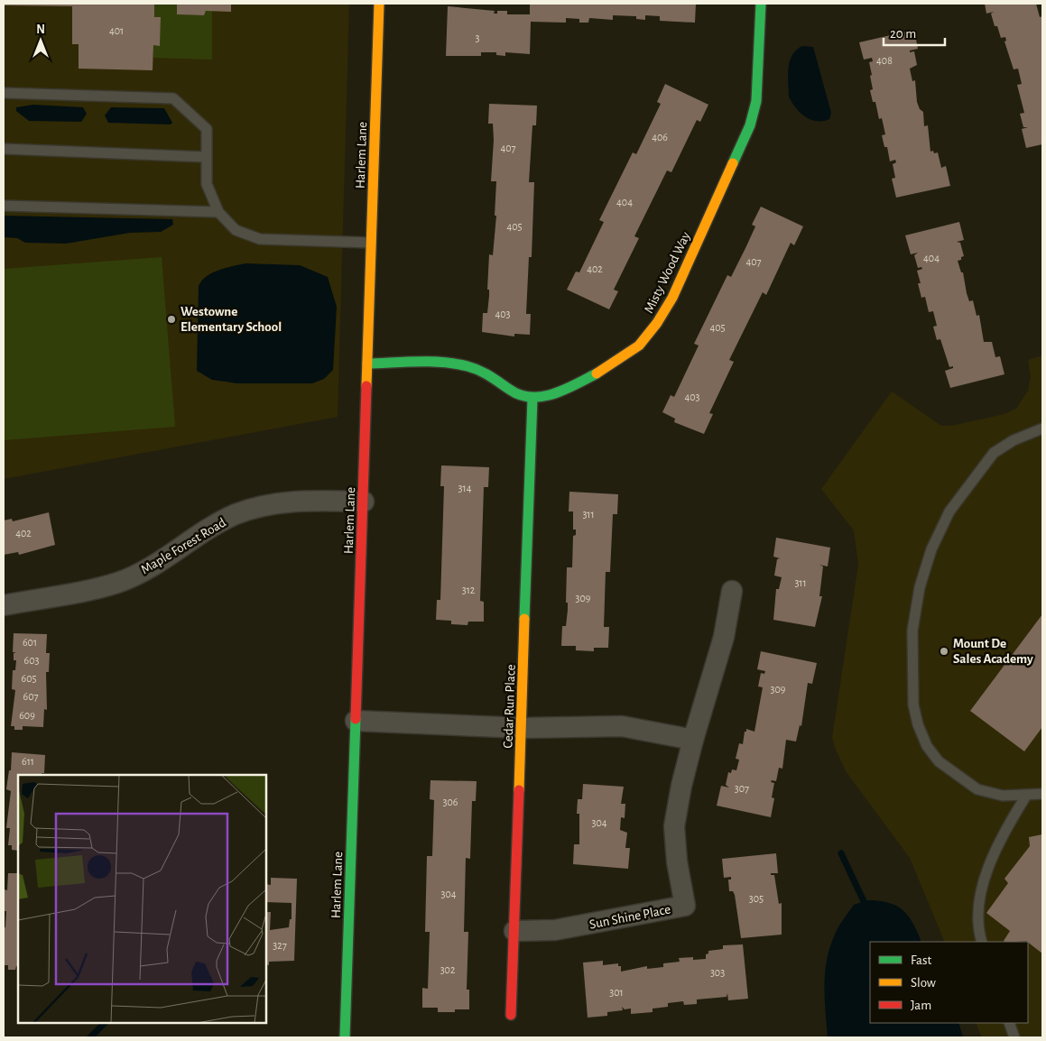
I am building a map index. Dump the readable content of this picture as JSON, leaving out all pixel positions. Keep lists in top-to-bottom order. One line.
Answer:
{"streets":{"street":["Harlem Lane","Misty Wood Way","Maple Forest Road","Cedar Run Place","Sun Shine Place"]},"crossings":[["Harlem Lane","Maple Forest Road"],["Misty Wood Way","Cedar Run Place"],["Cedar Run Place","Sun Shine Place"]],"places":["Westowne Elementary School","Mount De Sales Academy"],"house_numbers":["401","3","408","406","407","404","405","404","407","402","403","405","403","314","311","402","311","312","309","601","603","605","309","607","609","611","307","306","304","304","305","327","302","303","301"],"legend":["Fast","Slow","Jam"],"scale_bar":"20 m","north":"top"}
